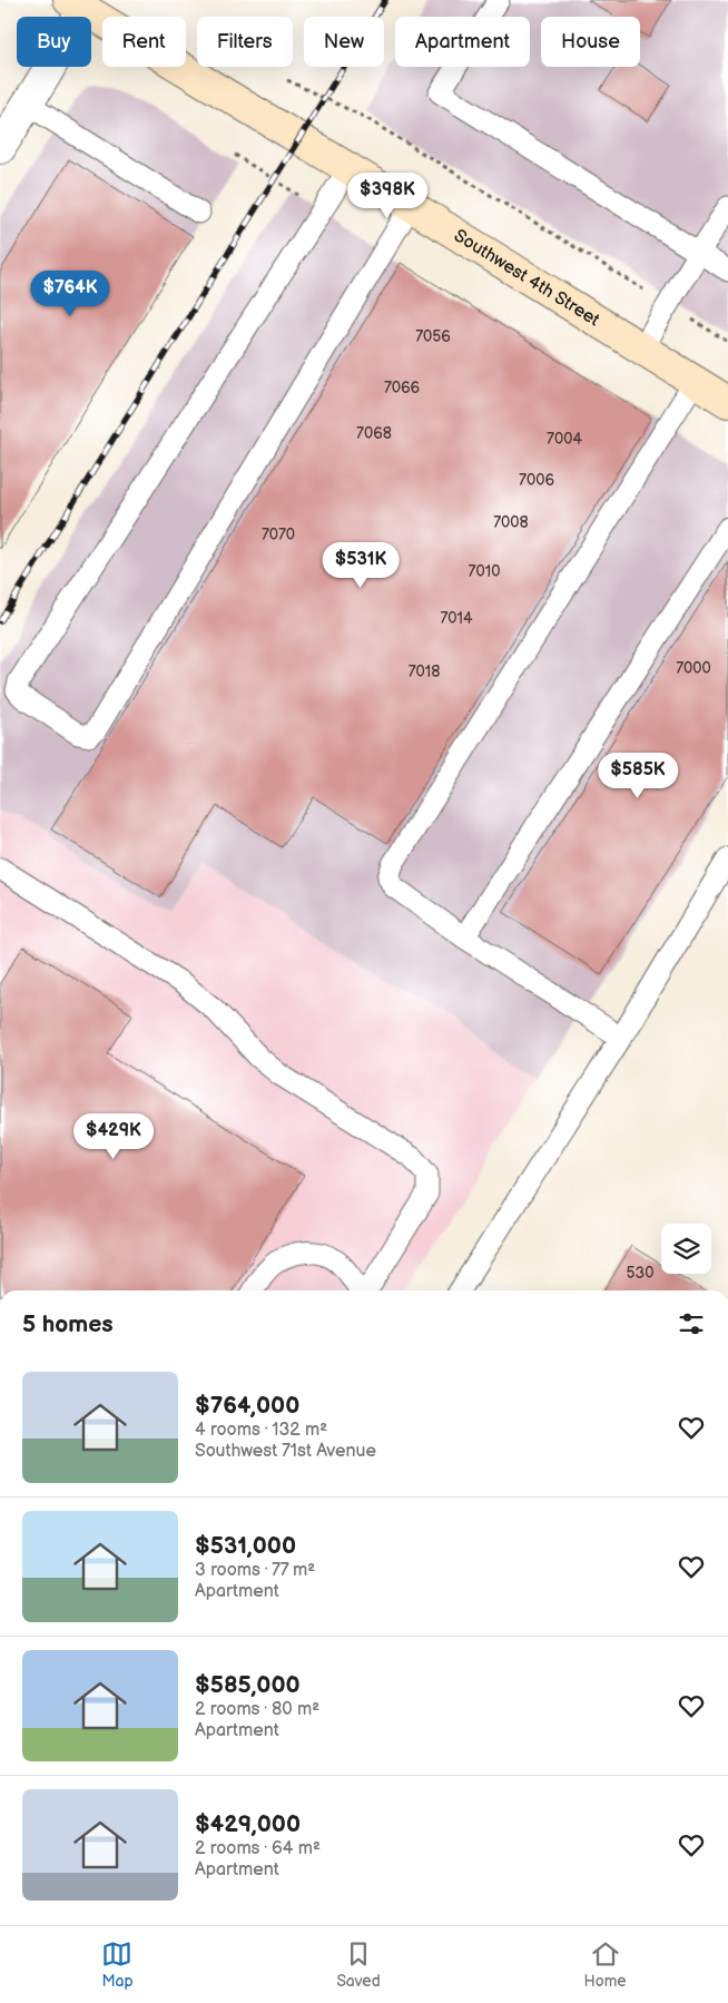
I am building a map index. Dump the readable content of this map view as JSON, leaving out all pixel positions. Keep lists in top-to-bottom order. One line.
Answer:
{"streets":{"street":["Southwest 4th Street"]},"house_numbers":["7056","7066","7068","7004","7006","7008","7070","7010","7014","7000","7018","530"],"page":{"chip":["Buy","Rent","Filters","New","Apartment","House"],"price":["$398K","$764K","$531K","$585K","$429K"],"heading":"5 homes","list":[{"name":"$764,000","note":"4 rooms · 132 m² · Southwest 71st Avenue"},{"name":"$531,000","note":"3 rooms · 77 m² · Apartment"},{"name":"$585,000","note":"2 rooms · 80 m² · Apartment"},{"name":"$429,000","note":"2 rooms · 64 m² · Apartment"}],"tabs":["Map","Saved","Home"]}}
